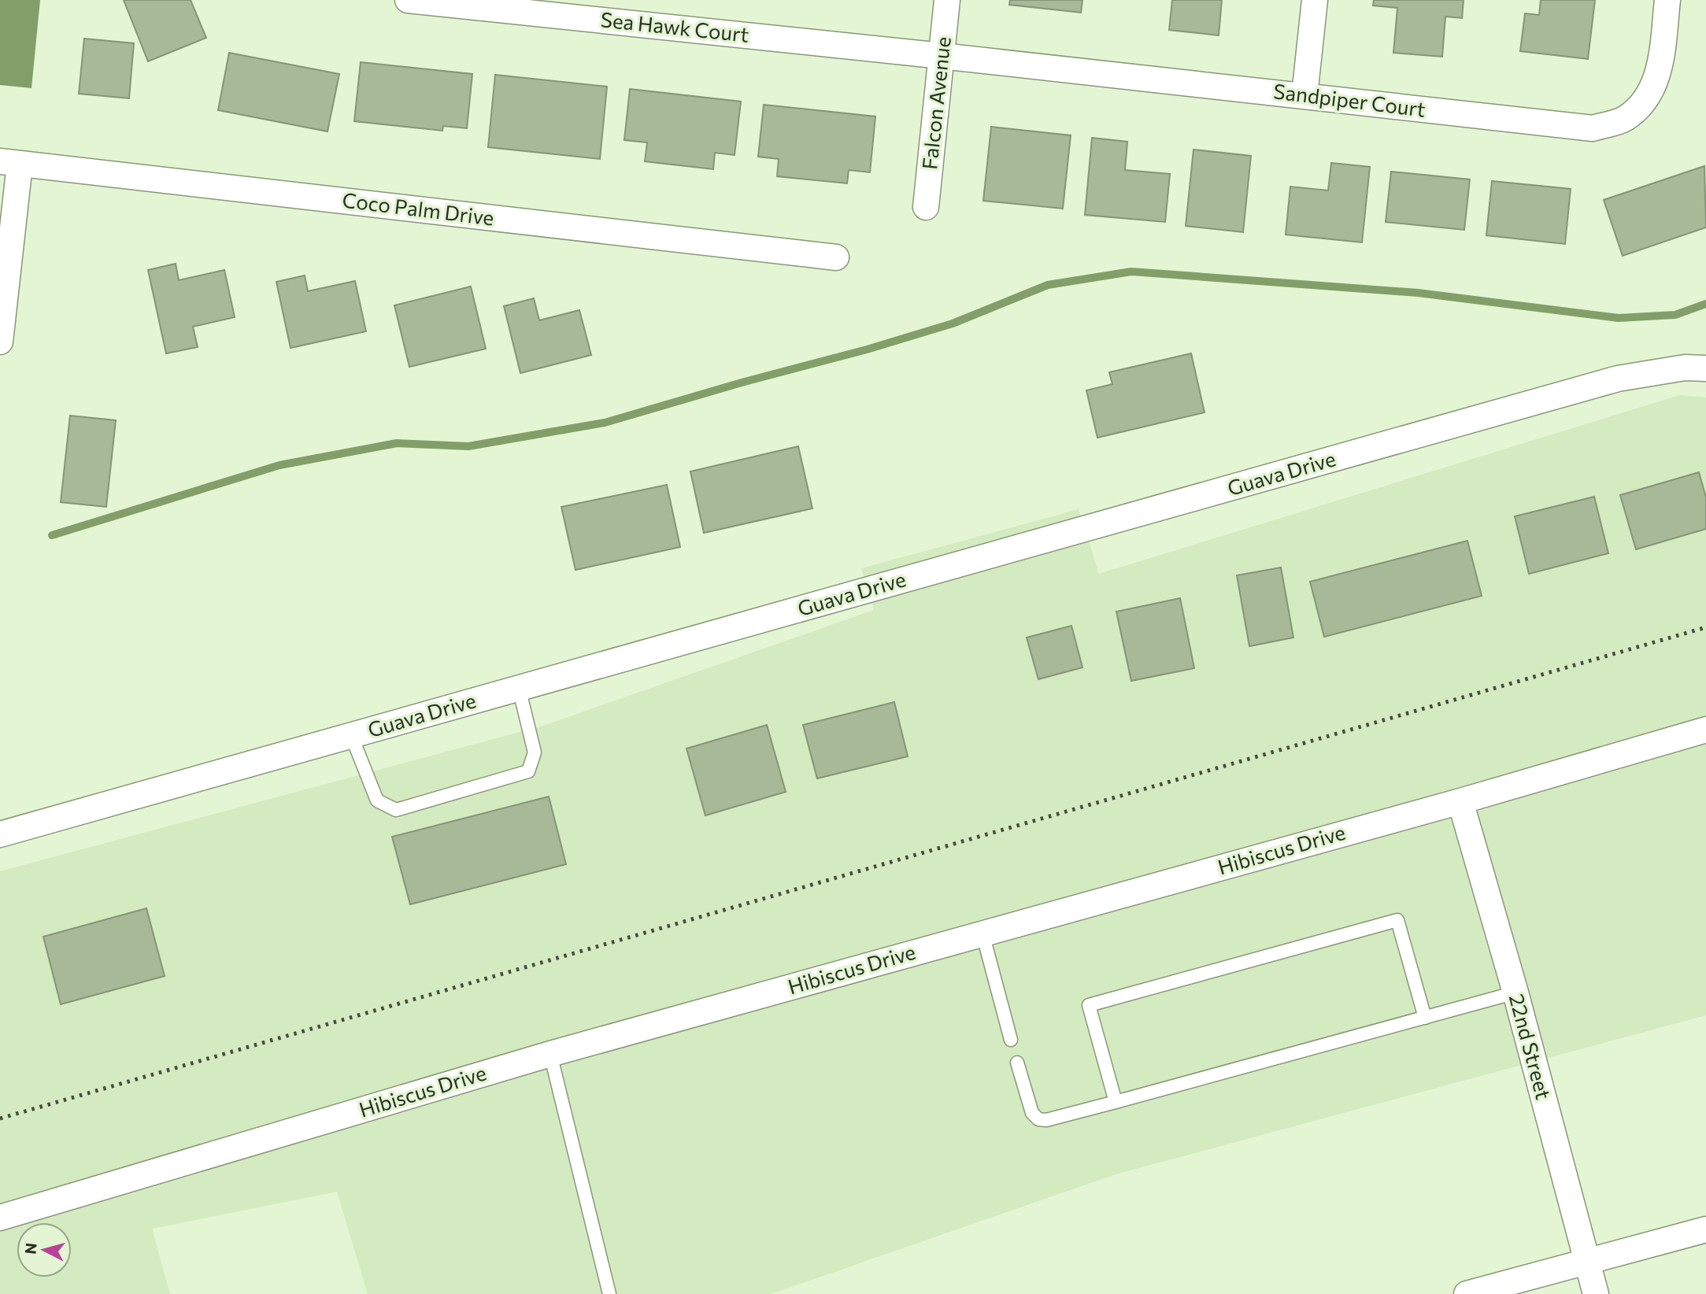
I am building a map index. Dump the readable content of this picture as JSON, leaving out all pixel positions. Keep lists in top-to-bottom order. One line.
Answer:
{"streets":{"street":["Sea Hawk Court","Sandpiper Court","Falcon Avenue","Coco Palm Drive","Guava Drive","Hibiscus Drive","22nd Street"]},"crossings":[["Sea Hawk Court","Sandpiper Court"],["Sea Hawk Court","Falcon Avenue"],["Sandpiper Court","Falcon Avenue"],["Hibiscus Drive","22nd Street"]],"north":"left"}
